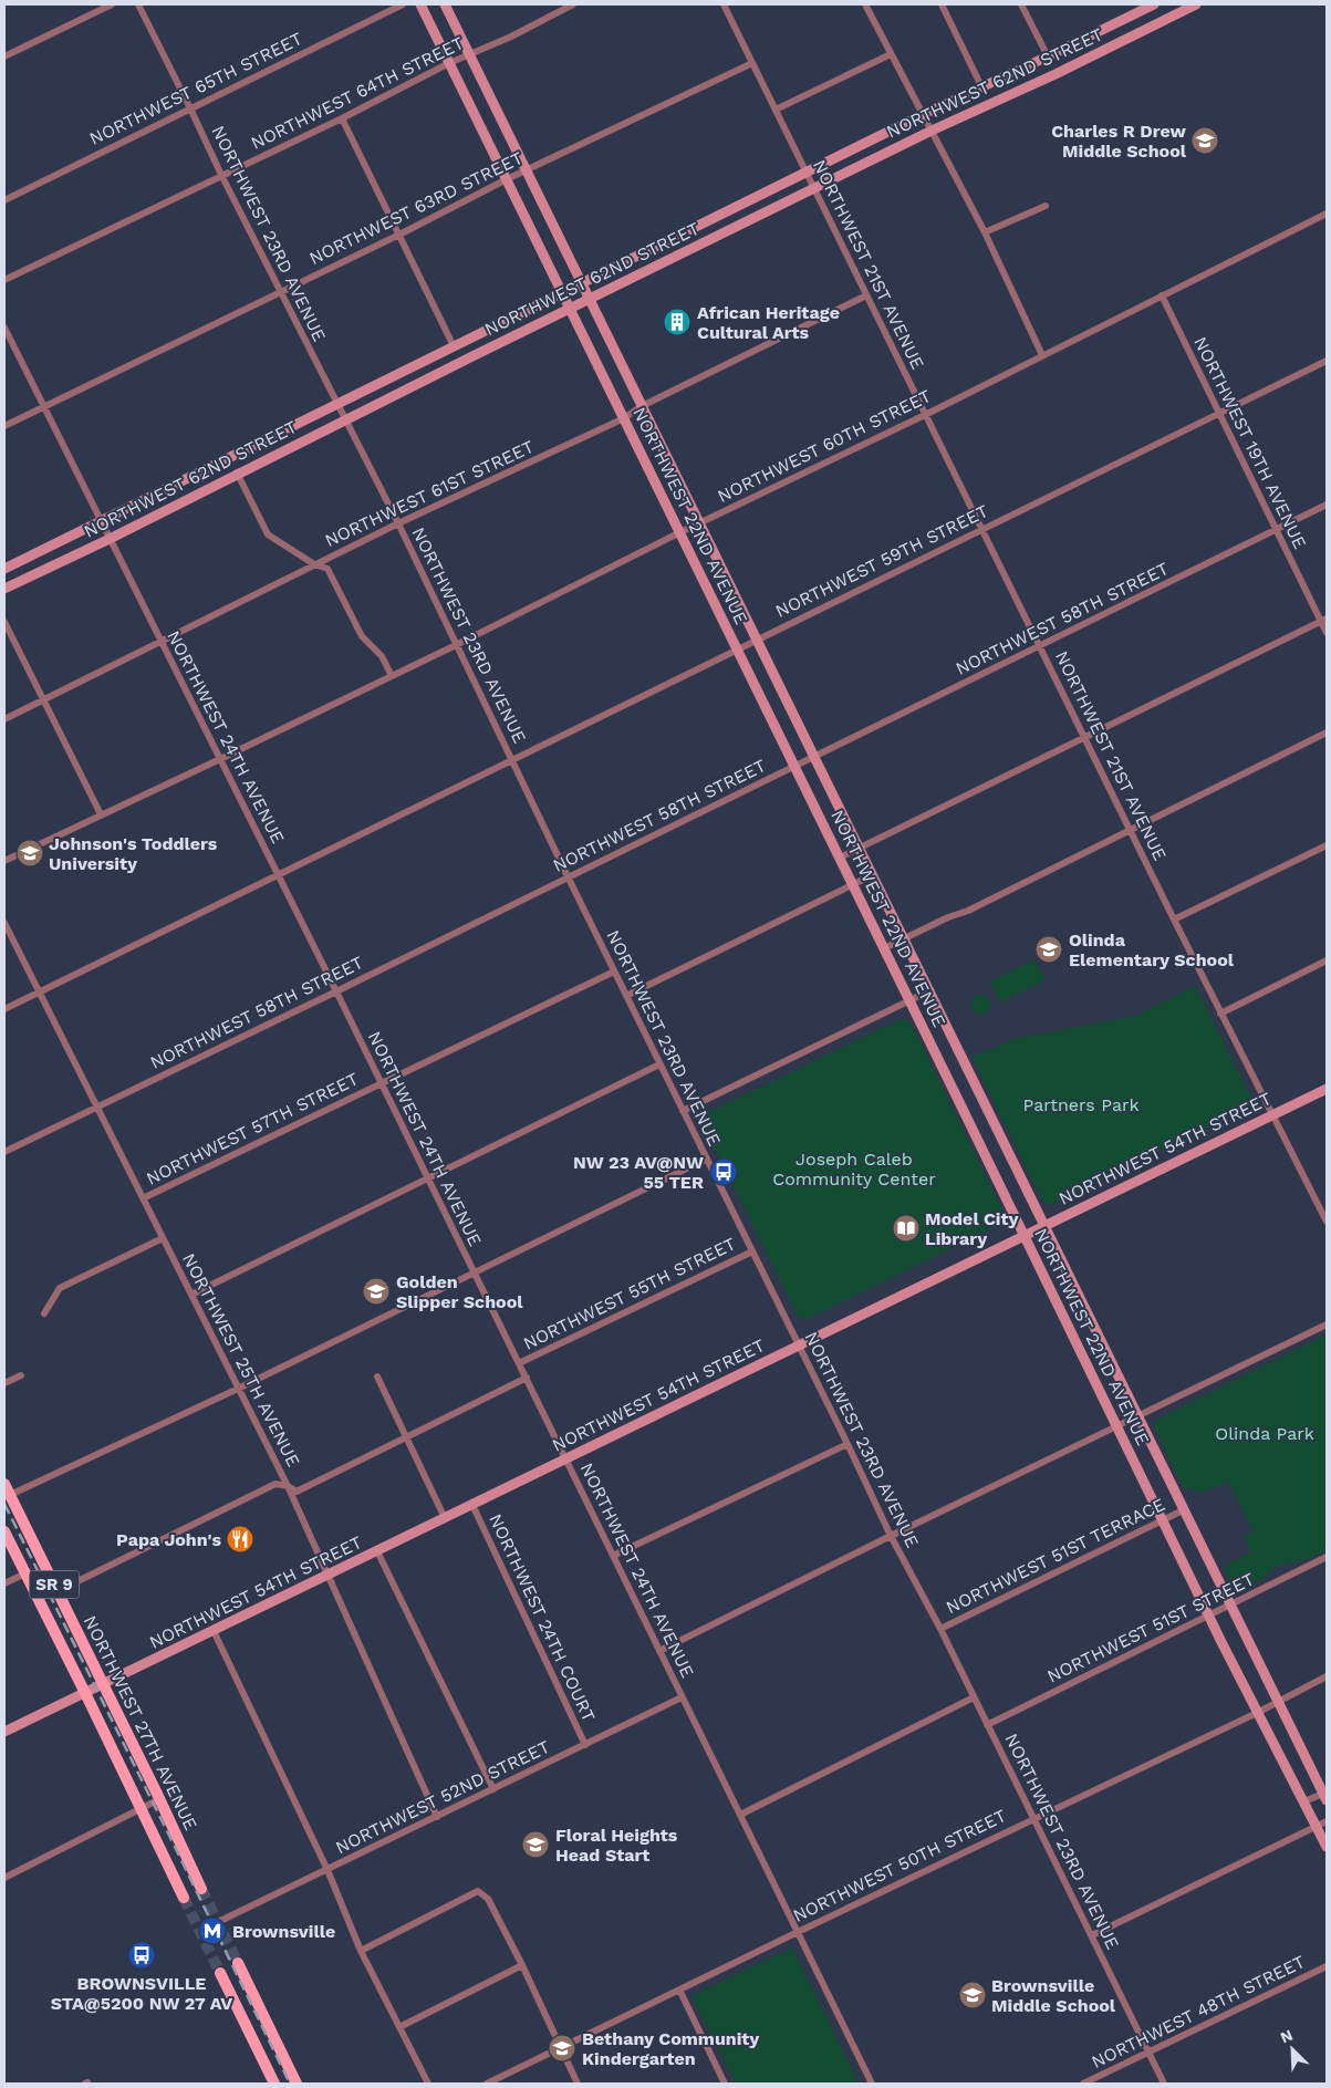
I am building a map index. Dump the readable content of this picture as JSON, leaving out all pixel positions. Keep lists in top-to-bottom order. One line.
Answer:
{"streets":{"main road":["NORTHWEST 62ND STREET","NORTHWEST 22ND AVENUE","NORTHWEST 54TH STREET","SR 9","NORTHWEST 27TH AVENUE"],"street":["NORTHWEST 65TH STREET","NORTHWEST 64TH STREET","NORTHWEST 63RD STREET","NORTHWEST 23RD AVENUE","NORTHWEST 21ST AVENUE","NORTHWEST 19TH AVENUE","NORTHWEST 60TH STREET","NORTHWEST 61ST STREET","NORTHWEST 59TH STREET","NORTHWEST 58TH STREET","NORTHWEST 24TH AVENUE","NORTHWEST 57TH STREET","NORTHWEST 55TH STREET","NORTHWEST 25TH AVENUE","NORTHWEST 51ST TERRACE","NORTHWEST 24TH COURT","NORTHWEST 51ST STREET","NORTHWEST 52ND STREET","NORTHWEST 50TH STREET","NORTHWEST 48TH STREET"]},"crossings":[["NORTHWEST 62ND STREET","NORTHWEST 23RD AVENUE"],["NORTHWEST 62ND STREET","NORTHWEST 21ST AVENUE"],["NORTHWEST 62ND STREET","NORTHWEST 22ND AVENUE"],["NORTHWEST 62ND STREET","NORTHWEST 24TH AVENUE"],["NORTHWEST 65TH STREET","NORTHWEST 23RD AVENUE"],["NORTHWEST 64TH STREET","NORTHWEST 23RD AVENUE"],["NORTHWEST 64TH STREET","NORTHWEST 22ND AVENUE"],["NORTHWEST 63RD STREET","NORTHWEST 23RD AVENUE"],["NORTHWEST 63RD STREET","NORTHWEST 21ST AVENUE"],["NORTHWEST 63RD STREET","NORTHWEST 22ND AVENUE"],["NORTHWEST 63RD STREET","NORTHWEST 24TH AVENUE"],["NORTHWEST 23RD AVENUE","NORTHWEST 60TH STREET"],["NORTHWEST 23RD AVENUE","NORTHWEST 61ST STREET"],["NORTHWEST 23RD AVENUE","NORTHWEST 59TH STREET"],["NORTHWEST 23RD AVENUE","NORTHWEST 58TH STREET"],["NORTHWEST 23RD AVENUE","NORTHWEST 57TH STREET"],["NORTHWEST 23RD AVENUE","NORTHWEST 54TH STREET"],["NORTHWEST 23RD AVENUE","NORTHWEST 55TH STREET"],["NORTHWEST 23RD AVENUE","NORTHWEST 51ST TERRACE"],["NORTHWEST 23RD AVENUE","NORTHWEST 51ST STREET"],["NORTHWEST 23RD AVENUE","NORTHWEST 50TH STREET"],["NORTHWEST 23RD AVENUE","NORTHWEST 48TH STREET"],["NORTHWEST 21ST AVENUE","NORTHWEST 60TH STREET"],["NORTHWEST 21ST AVENUE","NORTHWEST 61ST STREET"],["NORTHWEST 21ST AVENUE","NORTHWEST 59TH STREET"],["NORTHWEST 21ST AVENUE","NORTHWEST 58TH STREET"],["NORTHWEST 21ST AVENUE","NORTHWEST 54TH STREET"],["NORTHWEST 19TH AVENUE","NORTHWEST 60TH STREET"],["NORTHWEST 19TH AVENUE","NORTHWEST 59TH STREET"],["NORTHWEST 19TH AVENUE","NORTHWEST 58TH STREET"],["NORTHWEST 60TH STREET","NORTHWEST 22ND AVENUE"],["NORTHWEST 60TH STREET","NORTHWEST 24TH AVENUE"],["NORTHWEST 61ST STREET","NORTHWEST 22ND AVENUE"],["NORTHWEST 61ST STREET","NORTHWEST 24TH AVENUE"],["NORTHWEST 22ND AVENUE","NORTHWEST 59TH STREET"],["NORTHWEST 22ND AVENUE","NORTHWEST 58TH STREET"],["NORTHWEST 22ND AVENUE","NORTHWEST 54TH STREET"],["NORTHWEST 22ND AVENUE","NORTHWEST 51ST TERRACE"],["NORTHWEST 22ND AVENUE","NORTHWEST 51ST STREET"],["NORTHWEST 22ND AVENUE","NORTHWEST 50TH STREET"],["NORTHWEST 59TH STREET","NORTHWEST 24TH AVENUE"],["NORTHWEST 59TH STREET","NORTHWEST 25TH AVENUE"],["NORTHWEST 58TH STREET","NORTHWEST 24TH AVENUE"],["NORTHWEST 58TH STREET","NORTHWEST 25TH AVENUE"],["NORTHWEST 24TH AVENUE","NORTHWEST 57TH STREET"],["NORTHWEST 24TH AVENUE","NORTHWEST 54TH STREET"],["NORTHWEST 24TH AVENUE","NORTHWEST 55TH STREET"],["NORTHWEST 24TH AVENUE","NORTHWEST 52ND STREET"],["NORTHWEST 24TH AVENUE","NORTHWEST 50TH STREET"],["NORTHWEST 57TH STREET","NORTHWEST 25TH AVENUE"],["NORTHWEST 54TH STREET","NORTHWEST 25TH AVENUE"],["NORTHWEST 54TH STREET","NORTHWEST 24TH COURT"],["NORTHWEST 54TH STREET","NORTHWEST 27TH AVENUE"],["NORTHWEST 25TH AVENUE","NORTHWEST 52ND STREET"],["NORTHWEST 24TH COURT","NORTHWEST 52ND STREET"]],"parks":["Partners Park","Joseph Caleb Community Center","Olinda Park"],"places":{"school or university":["Charles R Drew Middle School","Johnson's Toddlers University","Olinda Elementary School","Golden Slipper School","Floral Heights Head Start","Brownsville Middle School","Bethany Community Kindergarten"],"building":["African Heritage Cultural Arts"],"bus stop":["NW 23 AV@NW 55 TER","BROWNSVILLE STA@5200 NW 27 AV"],"library":["Model City Library"],"restaurant":["Papa John's"],"metro station":["Brownsville"]},"north":"top left"}
